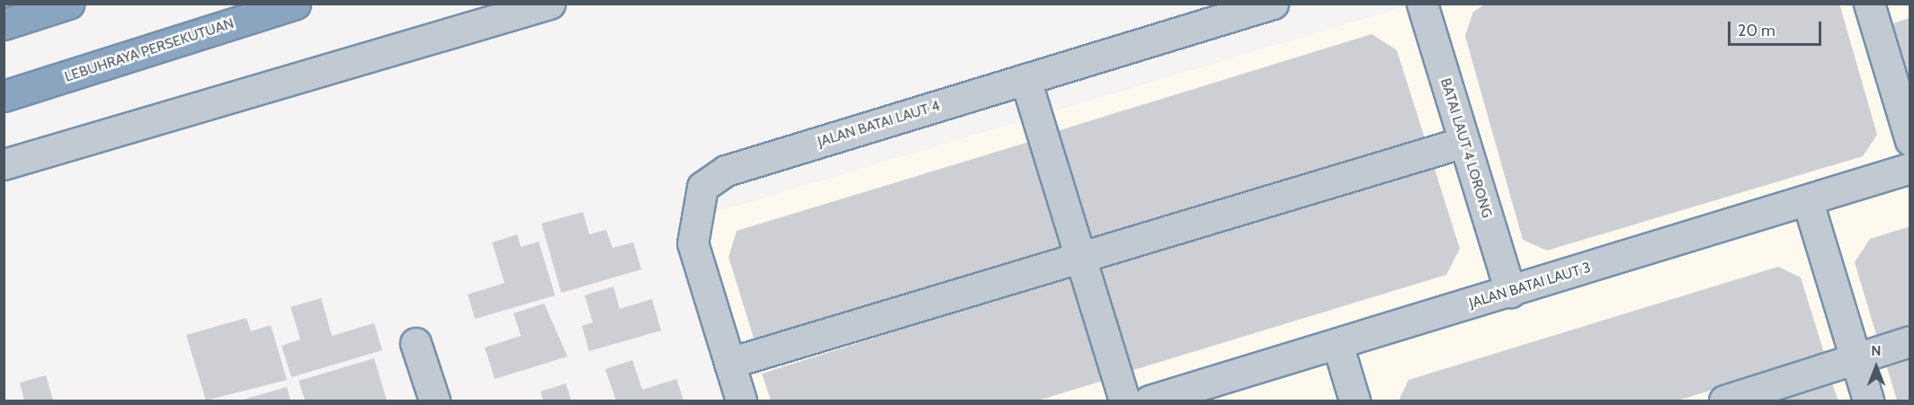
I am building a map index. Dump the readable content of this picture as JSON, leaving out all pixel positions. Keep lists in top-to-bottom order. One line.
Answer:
{"streets":{"highway":["LEBUHRAYA PERSEKUTUAN"],"street":["JALAN BATAI LAUT 4","BATAI LAUT 4 LORONG","JALAN BATAI LAUT 3"]},"crossings":[["BATAI LAUT 4 LORONG","JALAN BATAI LAUT 3"]],"scale_bar":"20 m","north":"top"}
